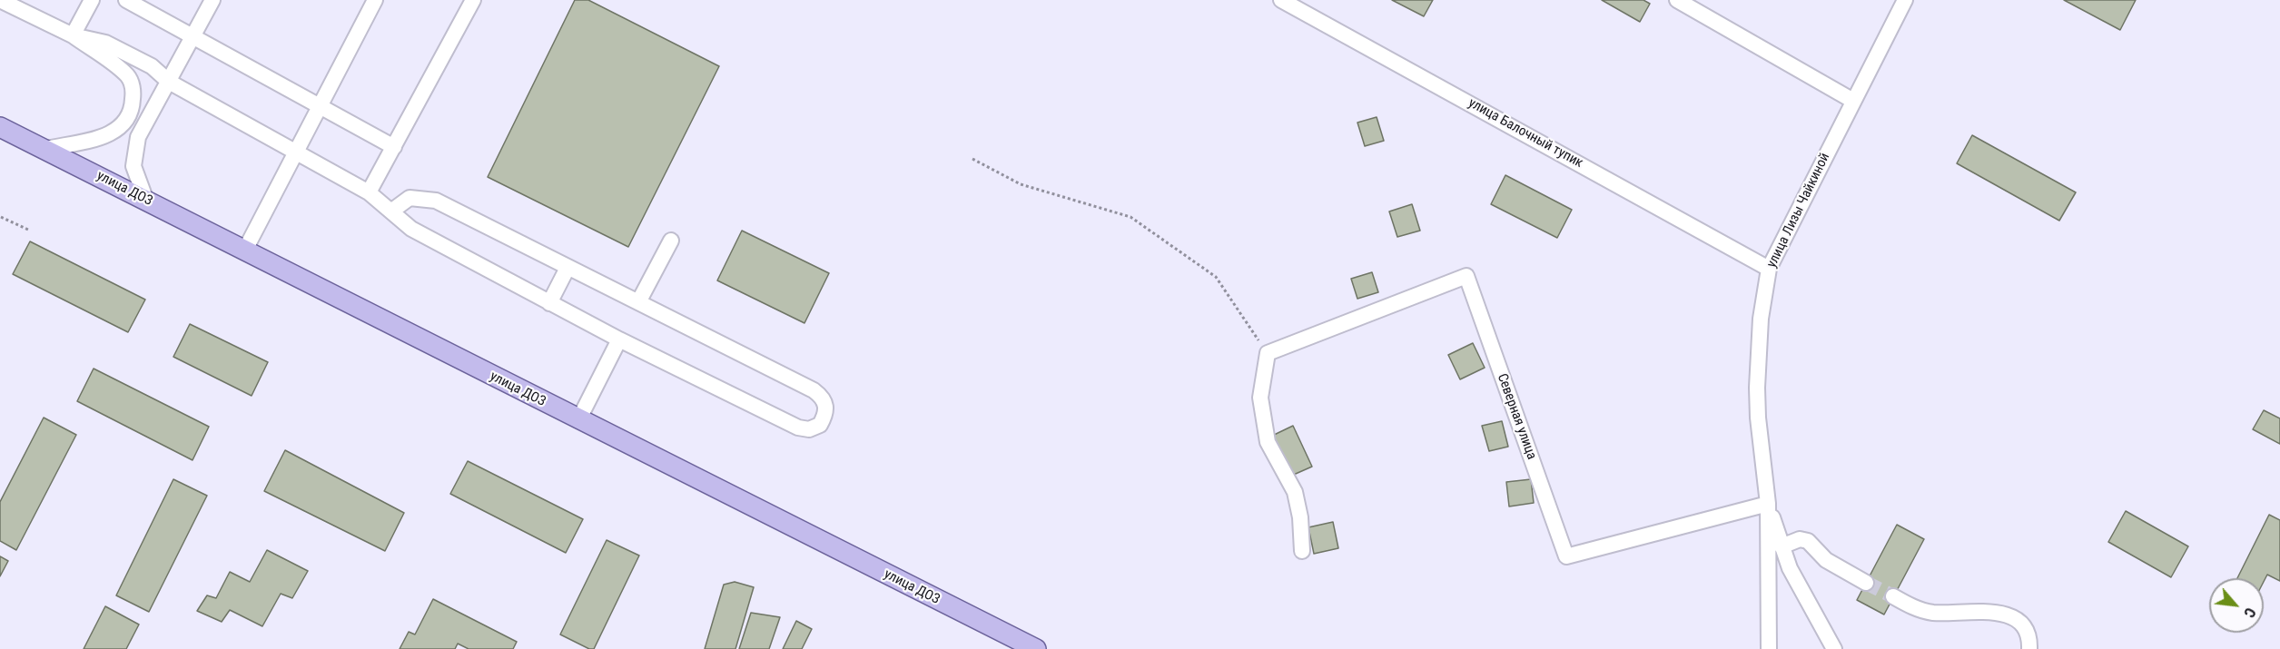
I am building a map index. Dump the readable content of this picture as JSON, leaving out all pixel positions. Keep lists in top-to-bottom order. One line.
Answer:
{"streets":{"main road":["улица ДОЗ"],"street":["улица Балочный тупик","улица Лизы Чайкиной","Северная улица"]},"crossings":[["улица Балочный тупик","улица Лизы Чайкиной"],["улица Лизы Чайкиной","Северная улица"]],"north":"bottom right"}
